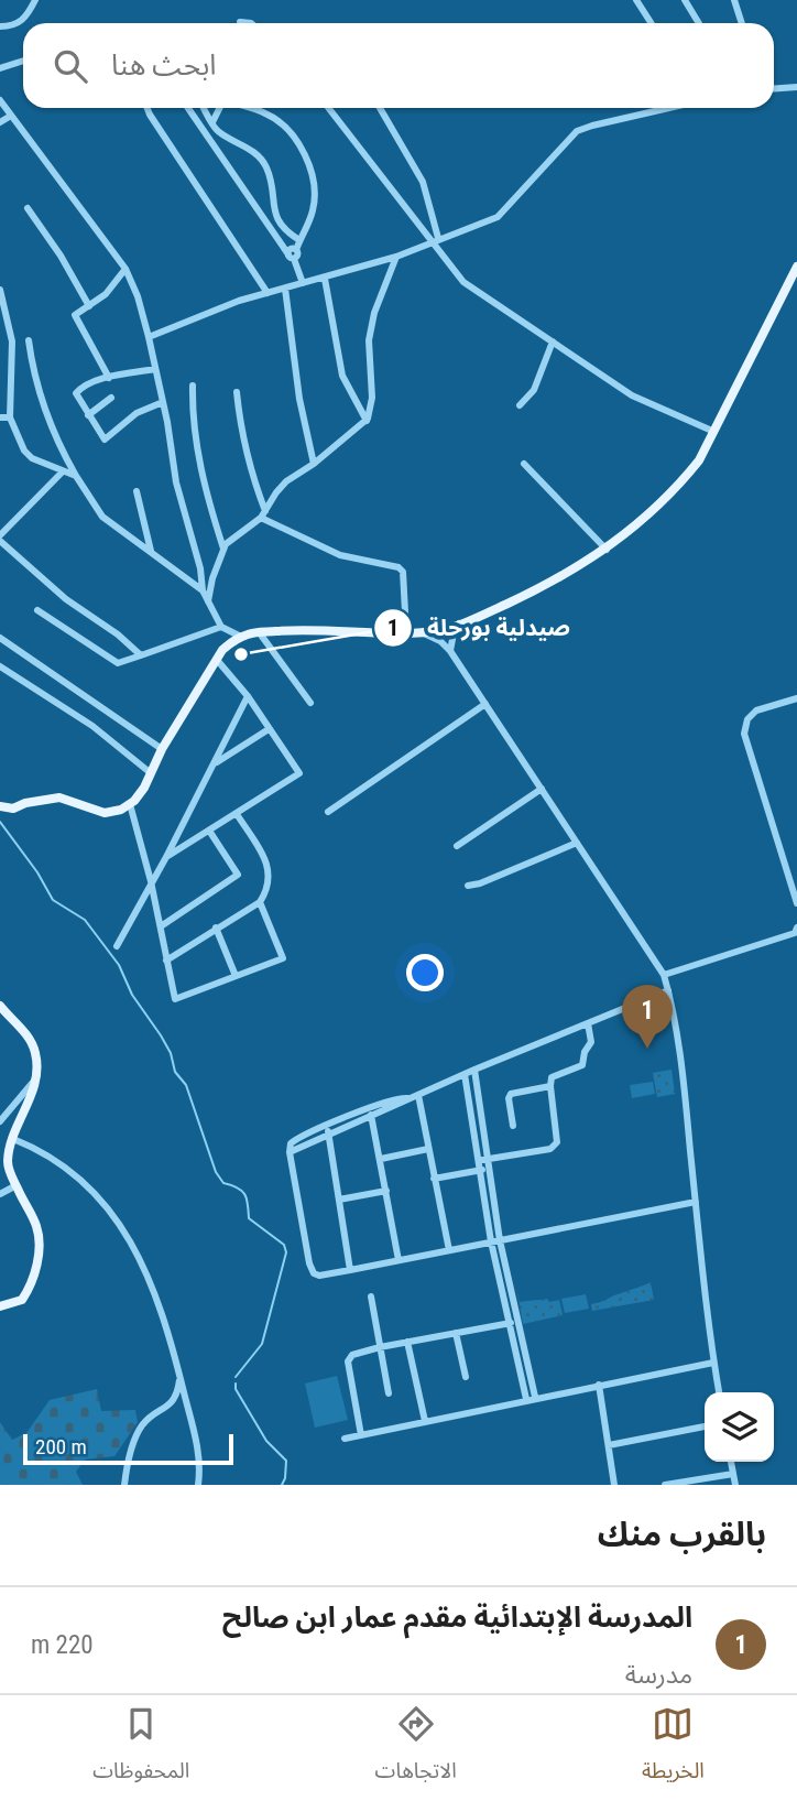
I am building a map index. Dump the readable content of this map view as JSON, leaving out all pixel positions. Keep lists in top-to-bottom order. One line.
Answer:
{"places":["صيدلية بورحلة"],"scale_bar":"200 m","page":{"search":"ابحث هنا","pins":"1","scale":"200 m","heading":"بالقرب منك","list":[{"mark":"1","name":"المدرسة الإبتدائية مقدم عمار ابن صالح","note":"مدرسة","value":"220 m"}],"nav":["الخريطة","الاتجاهات","المحفوظات"]}}
